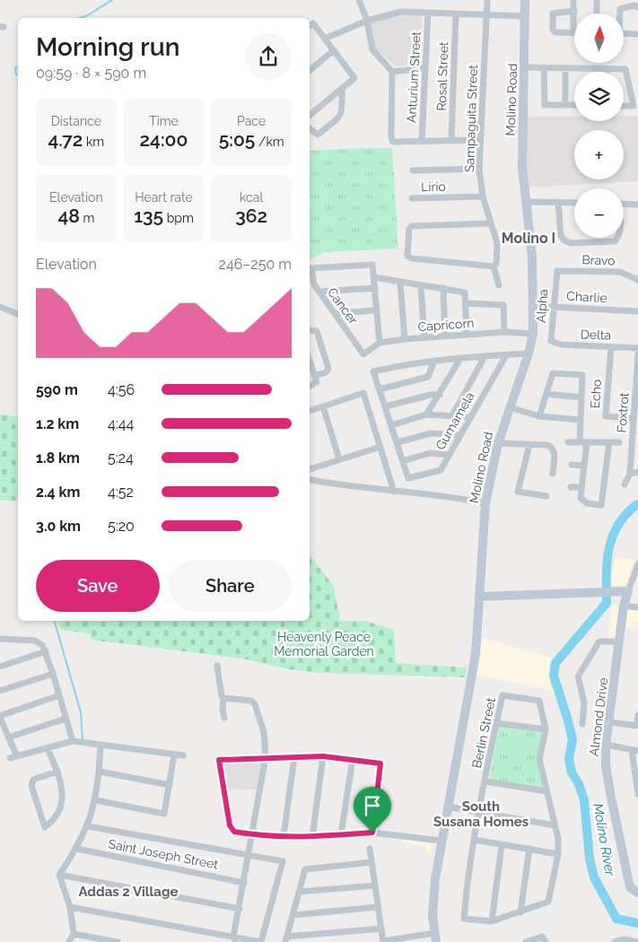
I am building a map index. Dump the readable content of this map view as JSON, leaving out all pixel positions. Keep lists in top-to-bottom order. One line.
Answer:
{"streets":{"main road":["Molino Road","Almond Drive"],"street":["Rosal Street","Anturium Street","Sampaguita Street","Lirio","Bravo","Charlie","Cancer","Alpha","Capricorn","Delta","Echo","Foxtrot","Gumamela","Berlin Street","Saint Joseph Street"]},"crossings":[["Molino Road","Charlie"],["Molino Road","Capricorn"],["Sampaguita Street","Lirio"],["Bravo","Alpha"],["Charlie","Alpha"],["Cancer","Capricorn"],["Alpha","Delta"],["Delta","Echo"],["Echo","Foxtrot"]],"districts":["Molino I","South Susana Homes","Addas 2 Village"],"water":["Molino River"],"parks":["Heavenly Peace Memorial Garden"],"north":"top","page":{"map_buttons":["+","−"],"heading":["Morning run","09:59 · 8 × 590 m"],"stats":[["Distance","4.72 km"],["Time","24:00"],["Pace","5:05 /km"],["Elevation","48 m"],["Heart rate","135 bpm"],["kcal","362"]],"chart":["Elevation","246–250 m"],"list":[{"name":"590 m","note":"4:56"},{"name":"1.2 km","note":"4:44"},{"name":"1.8 km","note":"5:24"},{"name":"2.4 km","note":"4:52"},{"name":"3.0 km","note":"5:20"}],"buttons":["Save","Share"]}}
